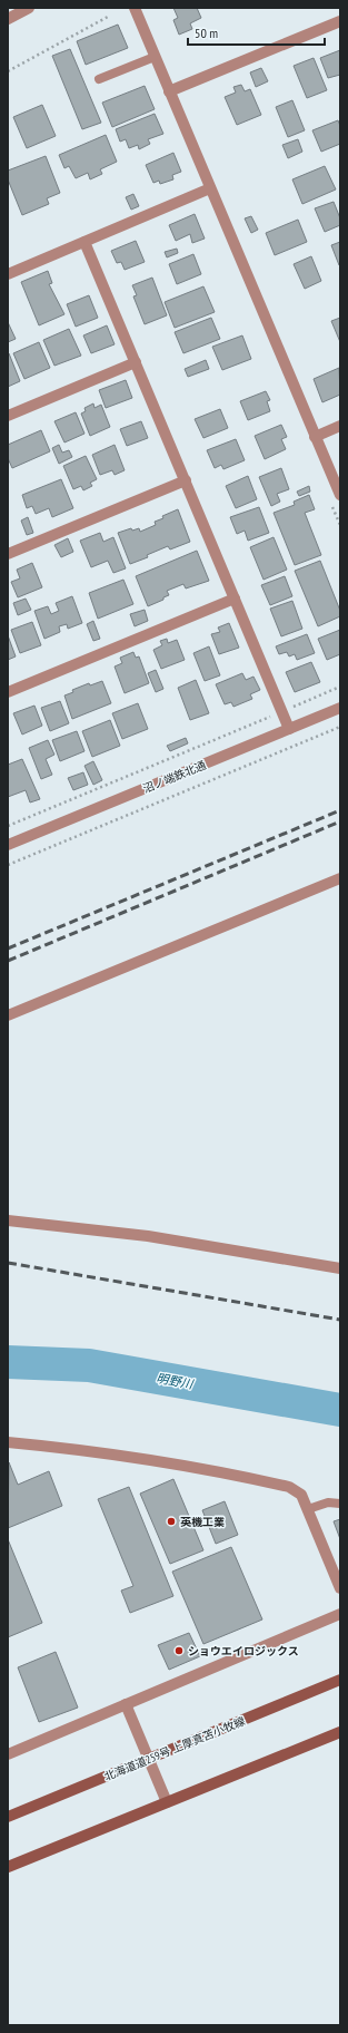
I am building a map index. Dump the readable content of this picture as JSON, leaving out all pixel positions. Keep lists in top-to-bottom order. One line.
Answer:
{"streets":{"main road":["北海道道259号 上厚真苫小牧線"],"street":["沼ノ端鉄北通"]},"water":["明野川"],"places":["英機工業","ショウエイロジックス"],"scale_bar":"50 m"}
